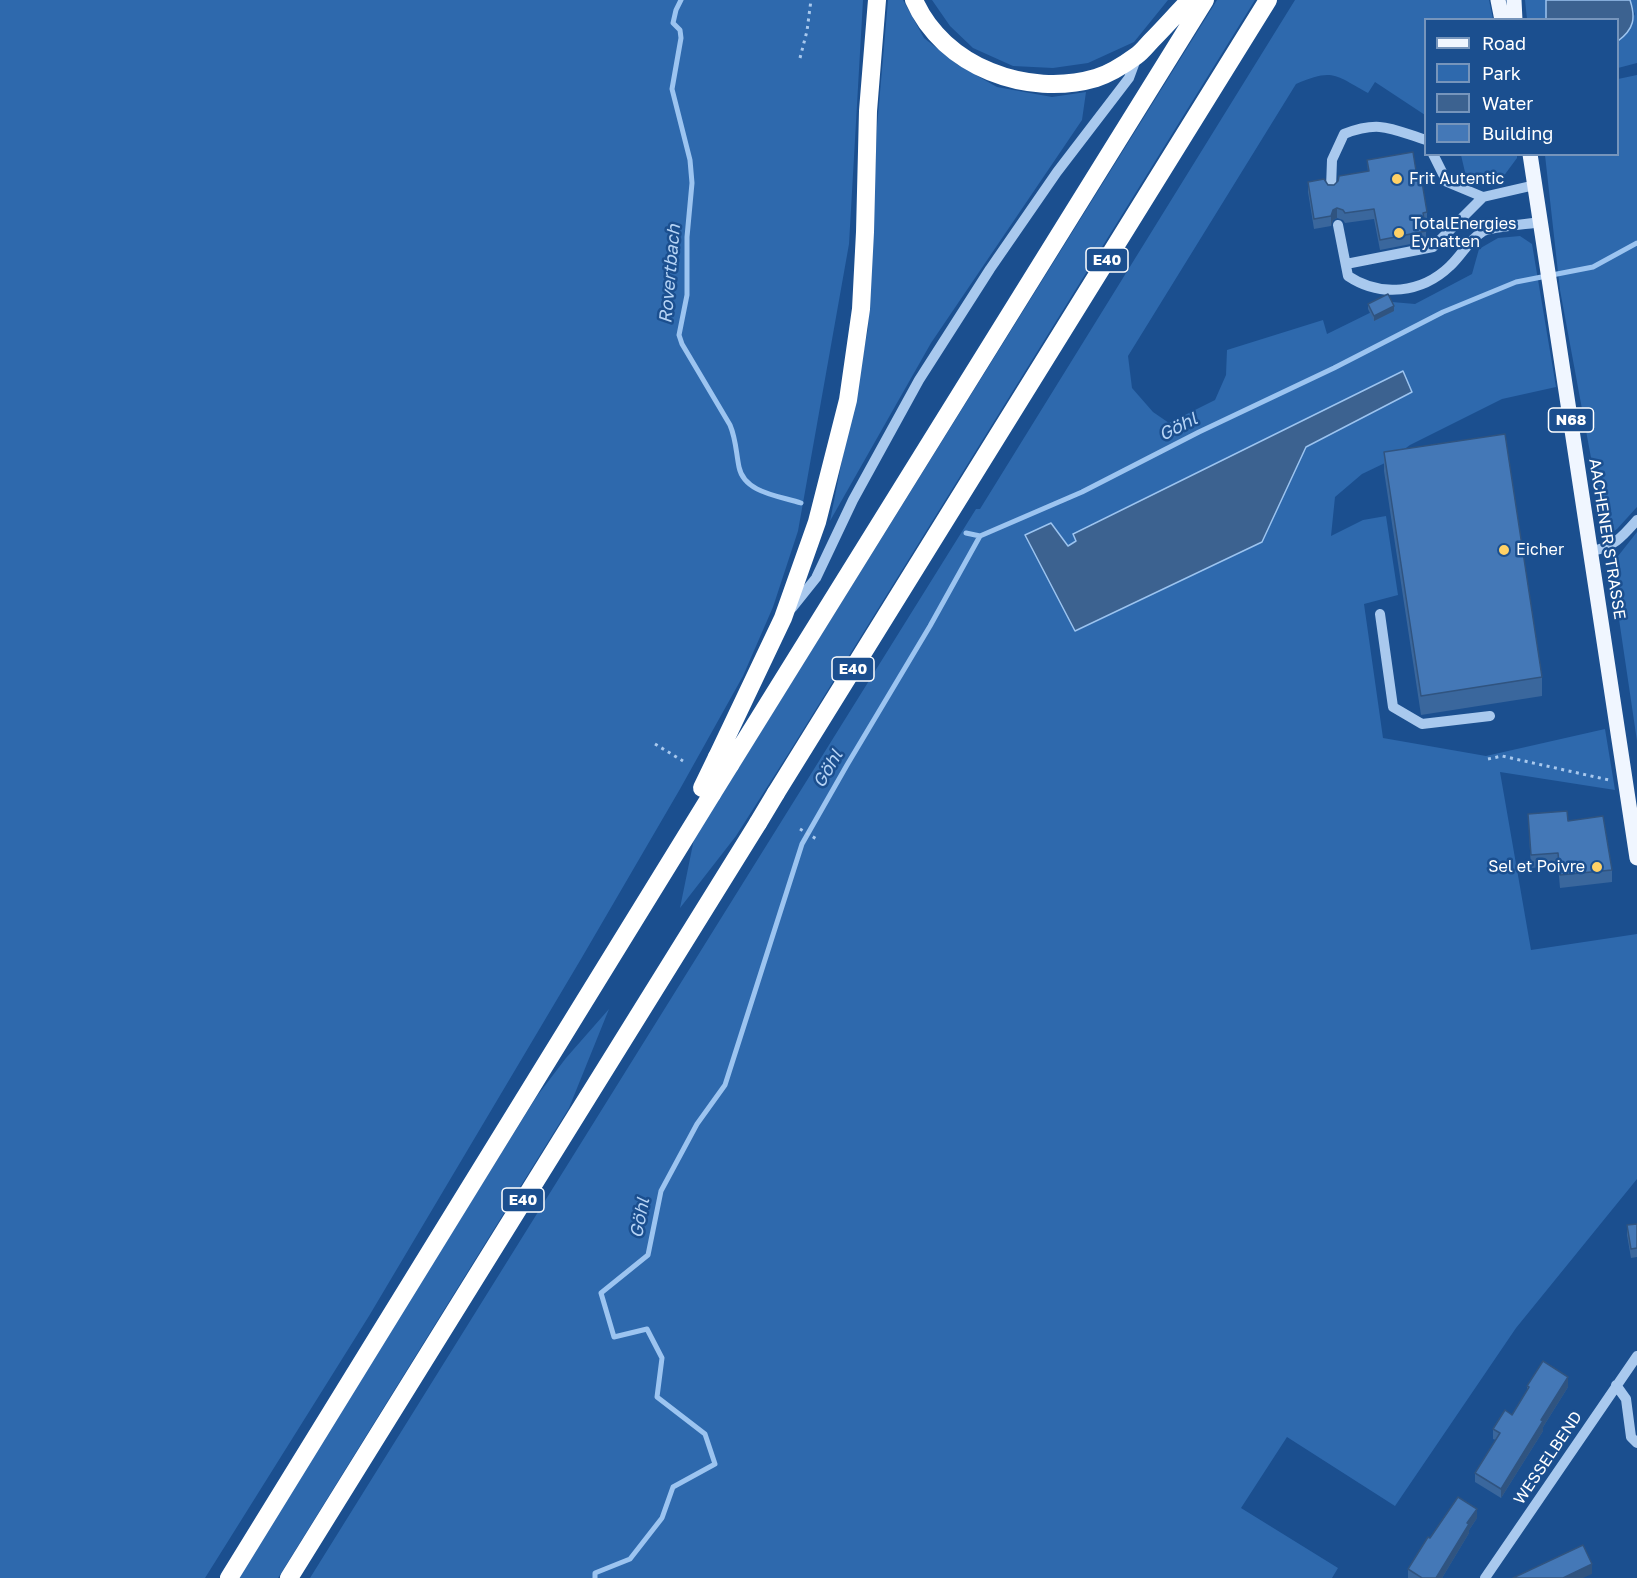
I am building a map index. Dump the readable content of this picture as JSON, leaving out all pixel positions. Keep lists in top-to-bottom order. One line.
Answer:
{"streets":{"highway":["E40"],"main road":["N68","AACHENER STRASSE"],"street":["WESSELBEND"]},"water":["Rovertbach","Göhl"],"places":["Frit Autentic","TotalEnergies Eynatten","Eicher","Sel et Poivre"],"legend":["Road","Park","Water","Building"]}
